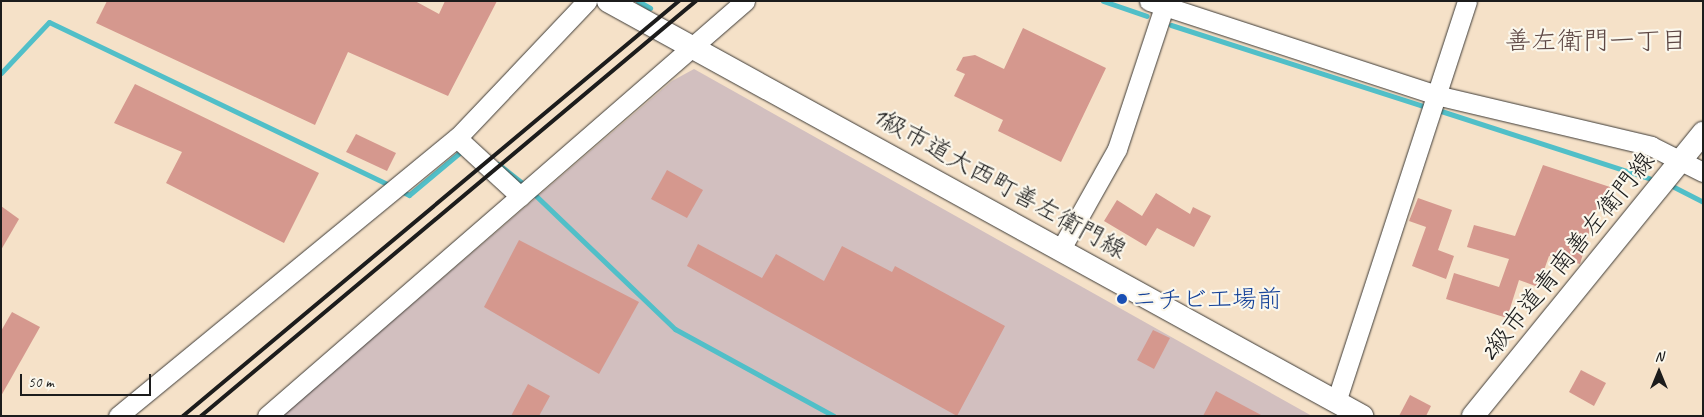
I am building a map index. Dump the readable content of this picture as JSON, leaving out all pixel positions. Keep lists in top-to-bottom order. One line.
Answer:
{"streets":{"street":["1級市道大西町善左衛門線","2級市道青南善左衛門線"]},"districts":["善左衛門一丁目"],"places":["ニチビ工場前"],"scale_bar":"50 m","north":"top"}
